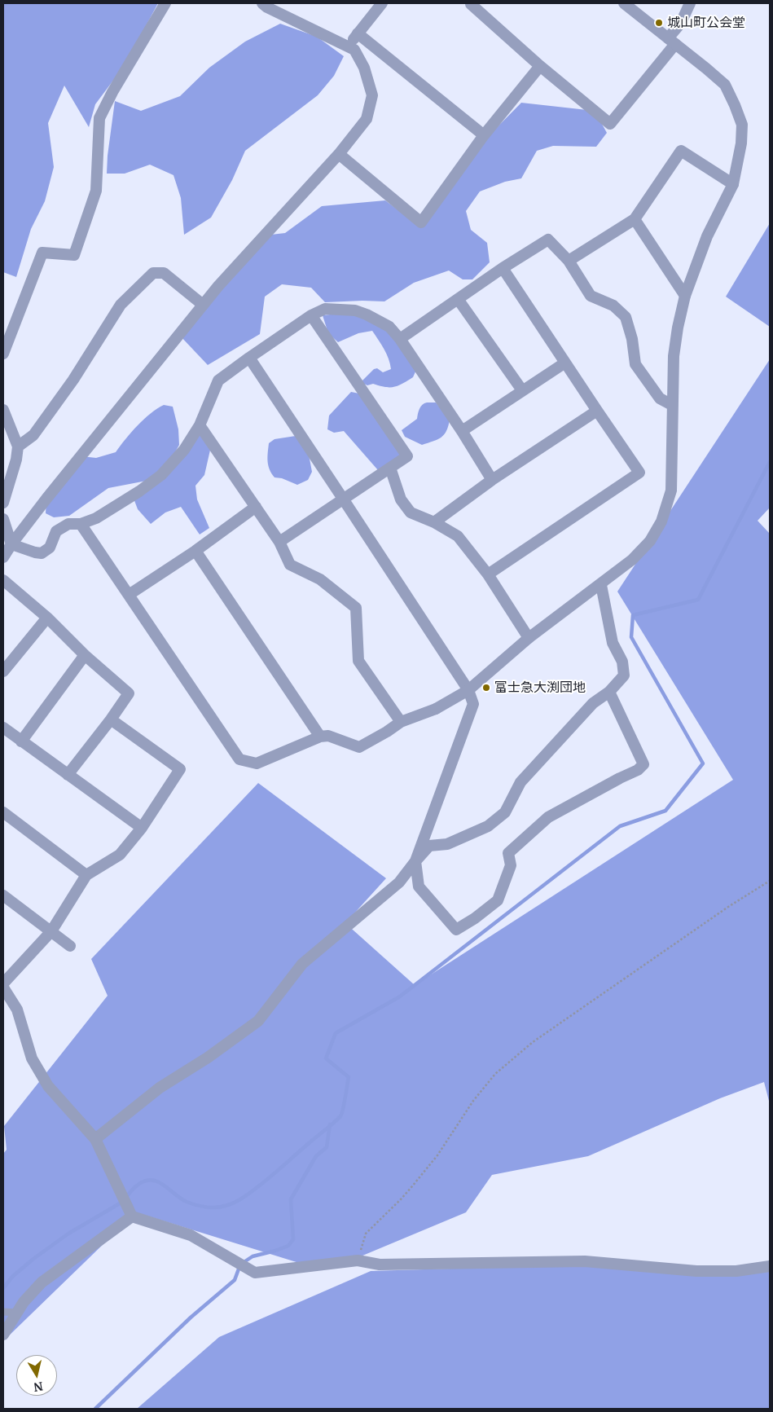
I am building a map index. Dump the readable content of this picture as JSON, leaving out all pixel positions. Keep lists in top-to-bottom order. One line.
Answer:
{"places":["城山町公会堂","富士急大渕団地"],"north":"bottom"}
